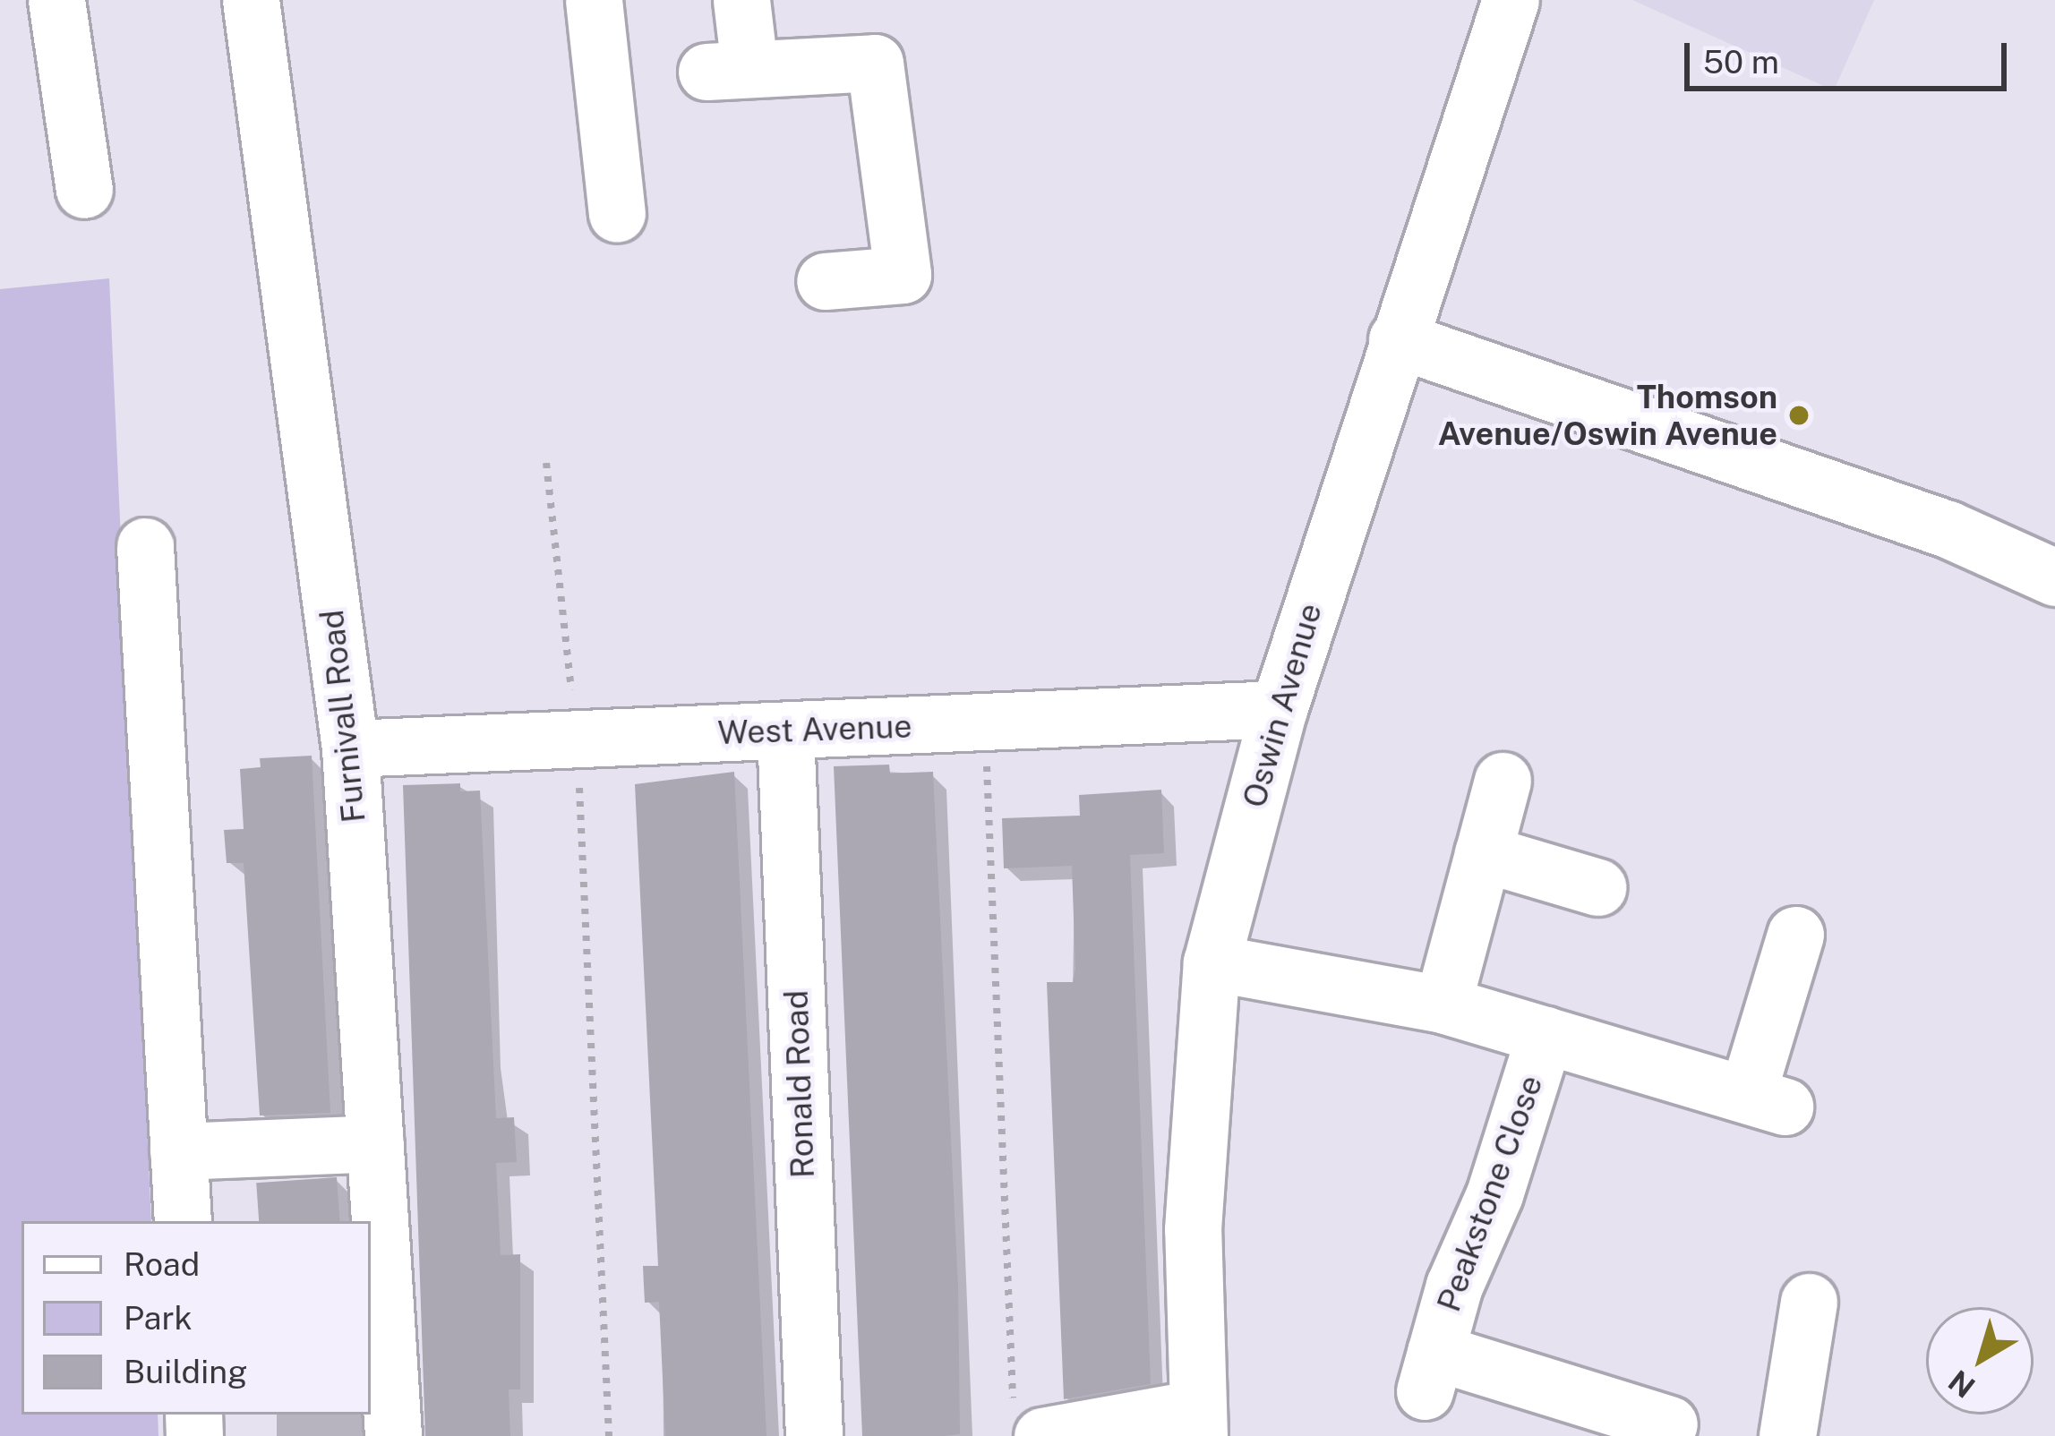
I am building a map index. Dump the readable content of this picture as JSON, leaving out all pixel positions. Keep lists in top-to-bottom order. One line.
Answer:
{"streets":{"street":["Oswin Avenue","Furnivall Road","West Avenue","Ronald Road","Peakstone Close"]},"crossings":[["Oswin Avenue","West Avenue"],["Oswin Avenue","Peakstone Close"],["Furnivall Road","West Avenue"],["West Avenue","Ronald Road"]],"places":["Thomson Avenue/Oswin Avenue"],"legend":["Road","Park","Building"],"scale_bar":"50 m","north":"bottom left"}
